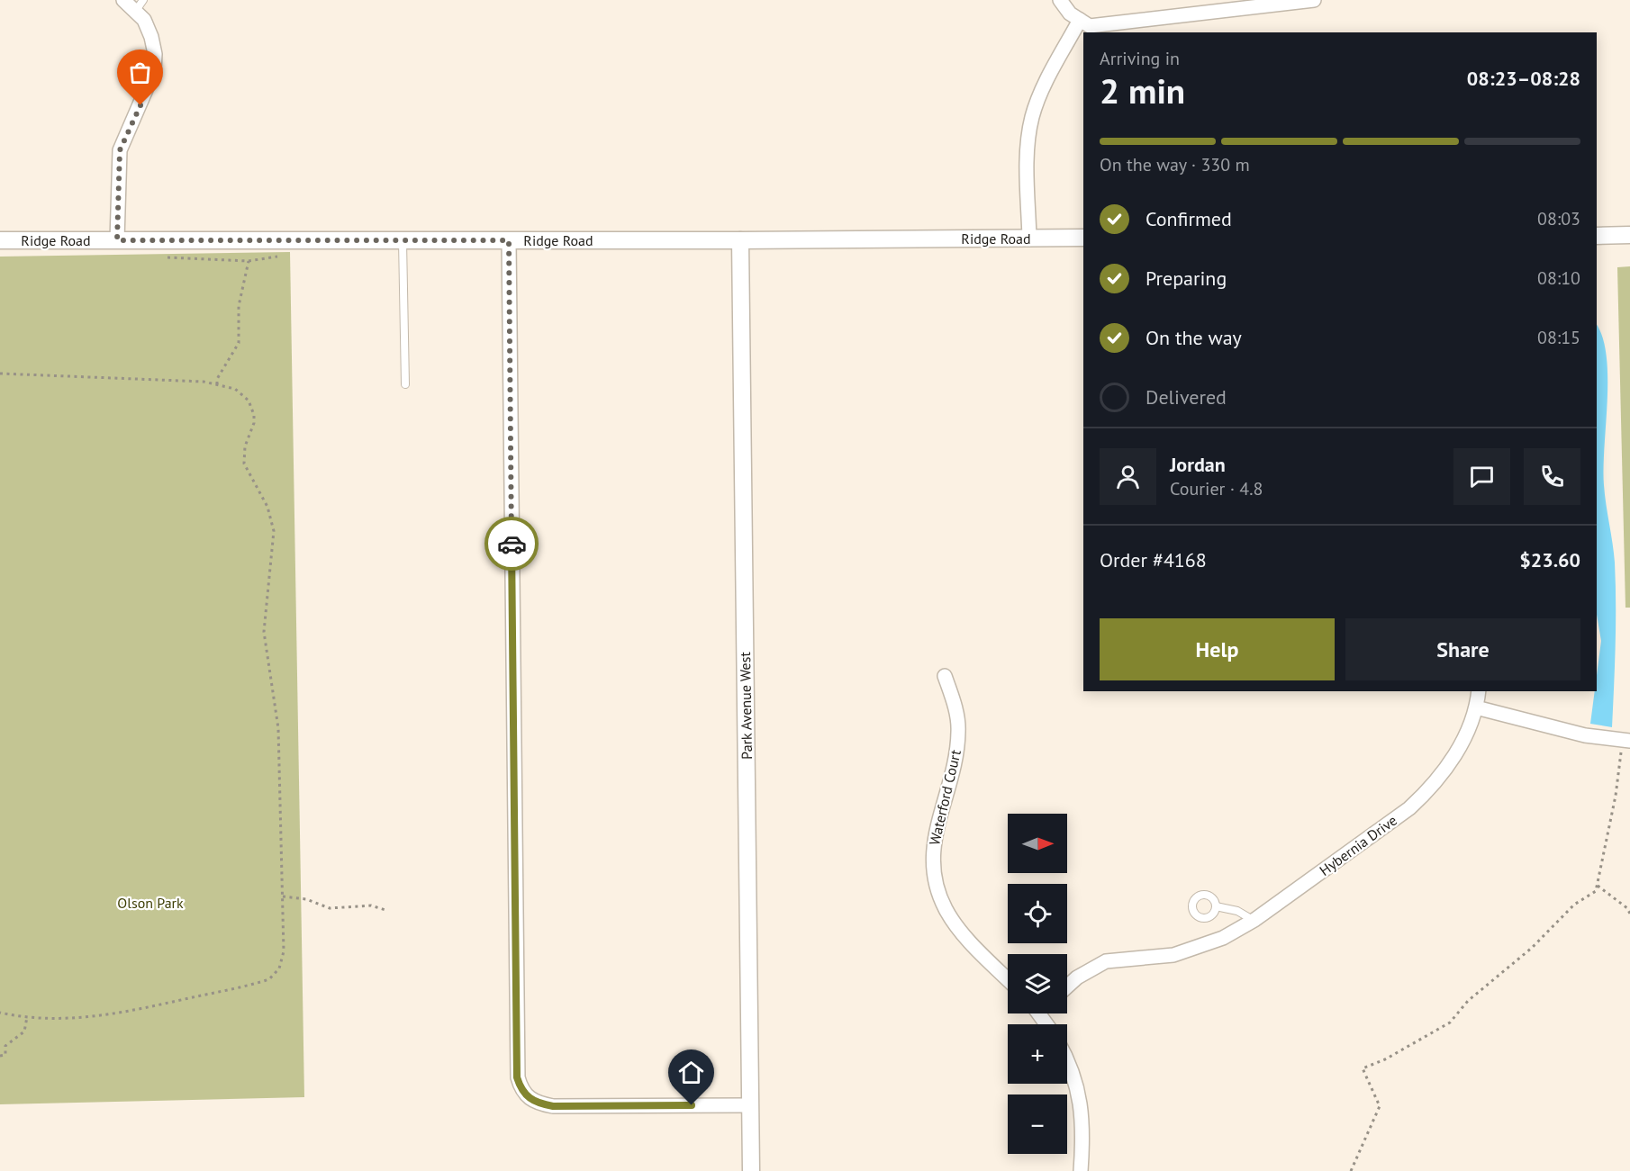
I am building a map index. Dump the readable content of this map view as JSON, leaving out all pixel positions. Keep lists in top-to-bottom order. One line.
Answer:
{"streets":{"street":["Ridge Road","Park Avenue West","Waterford Court","Hybernia Drive"]},"crossings":[["Ridge Road","Park Avenue West"]],"parks":["Olson Park"],"north":"right","page":{"heading":["2 min","Arriving in","08:23–08:28"],"panel":["Jordan","Courier · 4.8","Order #4168","$23.60"],"bar":"On the way · 330 m","list":[["Confirmed","08:03"],["Preparing","08:10"],["On the way","08:15"],"Delivered"],"buttons":["Help","Share"],"map_buttons":["+","−"]}}
